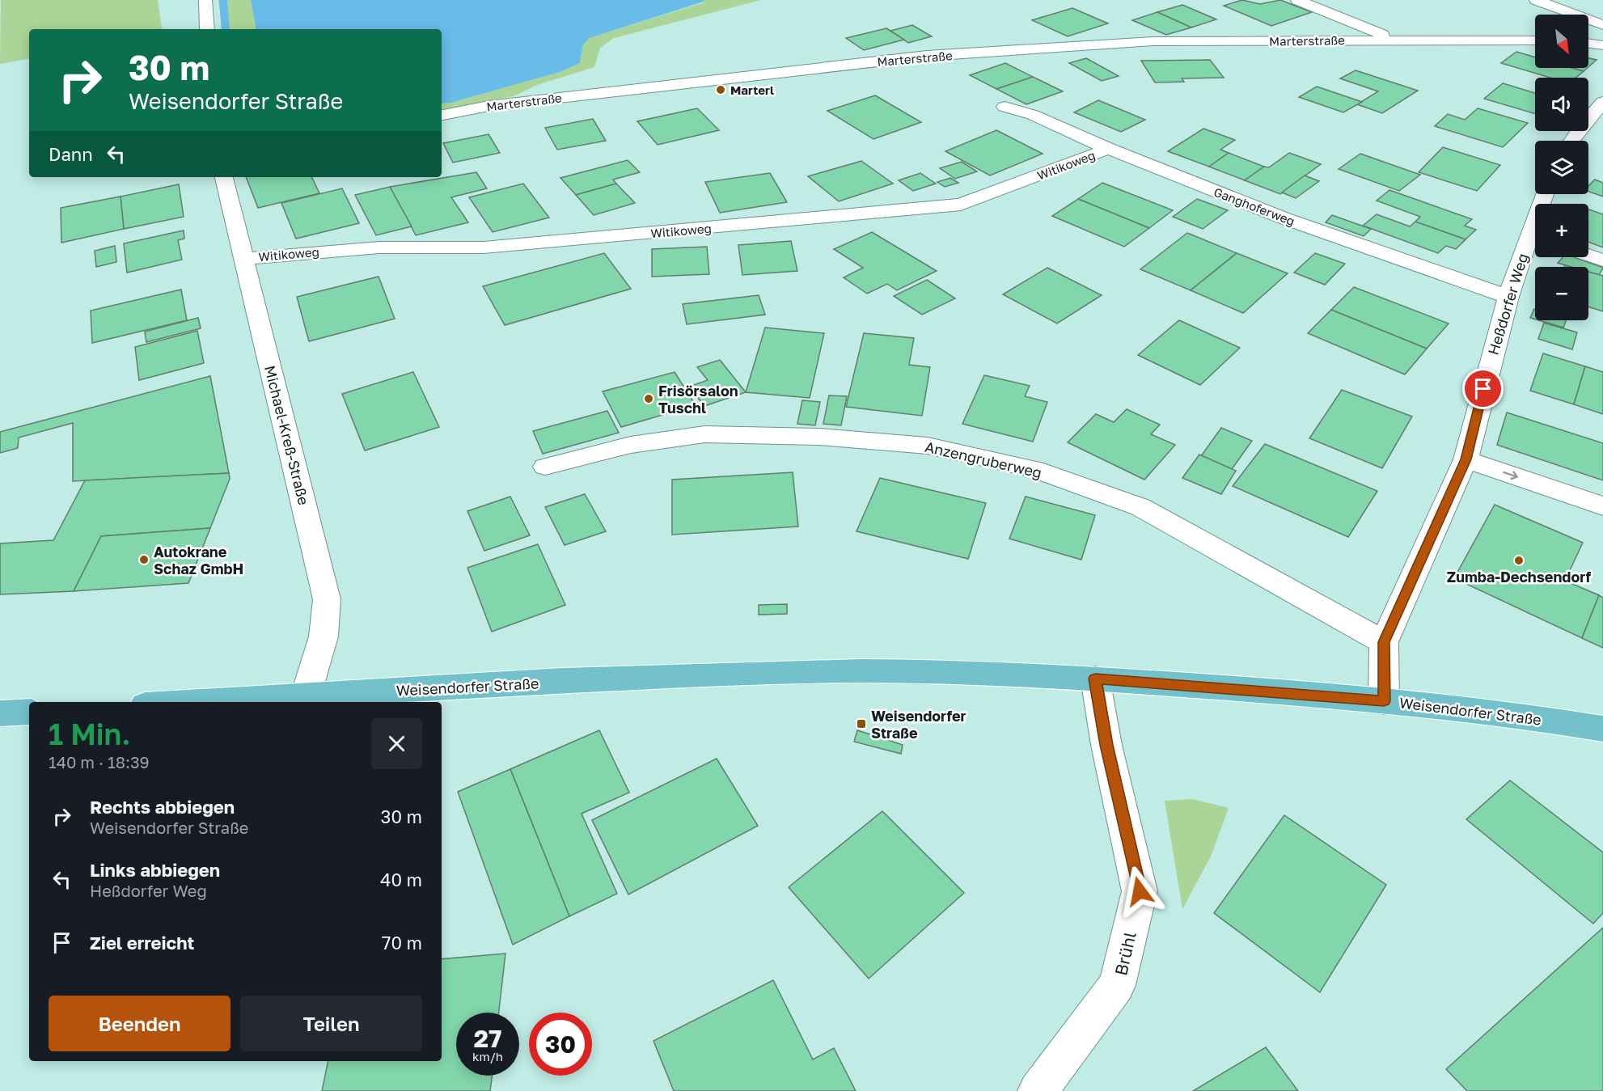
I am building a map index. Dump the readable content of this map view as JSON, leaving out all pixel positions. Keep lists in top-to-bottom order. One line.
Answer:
{"streets":{"main road":["Weisendorfer Straße"],"street":["Marterstraße","Witikoweg","Ganghoferweg","Heßdorfer Weg","Michael-Kreß-Straße","Anzengruberweg","Brühl"]},"crossings":[["Witikoweg","Ganghoferweg"],["Witikoweg","Michael-Kreß-Straße"],["Ganghoferweg","Heßdorfer Weg"],["Heßdorfer Weg","Anzengruberweg"],["Heßdorfer Weg","Weisendorfer Straße"],["Michael-Kreß-Straße","Weisendorfer Straße"],["Weisendorfer Straße","Brühl"]],"places":{"other":["Marterl","Frisörsalon Tuschl","Autokrane Schaz GmbH","Zumba-Dechsendorf"],"transit":["Weisendorfer Straße"]},"north":"bottom right","page":{"map_buttons":["+","−"],"turn":["30 m","Weisendorfer Straße"],"then":"Dann","heading":["1 Min.","140 m · 18:39"],"list":[{"name":"Rechts abbiegen","note":"Weisendorfer Straße","value":"30 m"},{"name":"Links abbiegen","note":"Heßdorfer Weg","value":"40 m"},{"name":"Ziel erreicht","value":"70 m"}],"buttons":["Beenden","Teilen"],"speed":"27 km/h","limit":"30"}}
